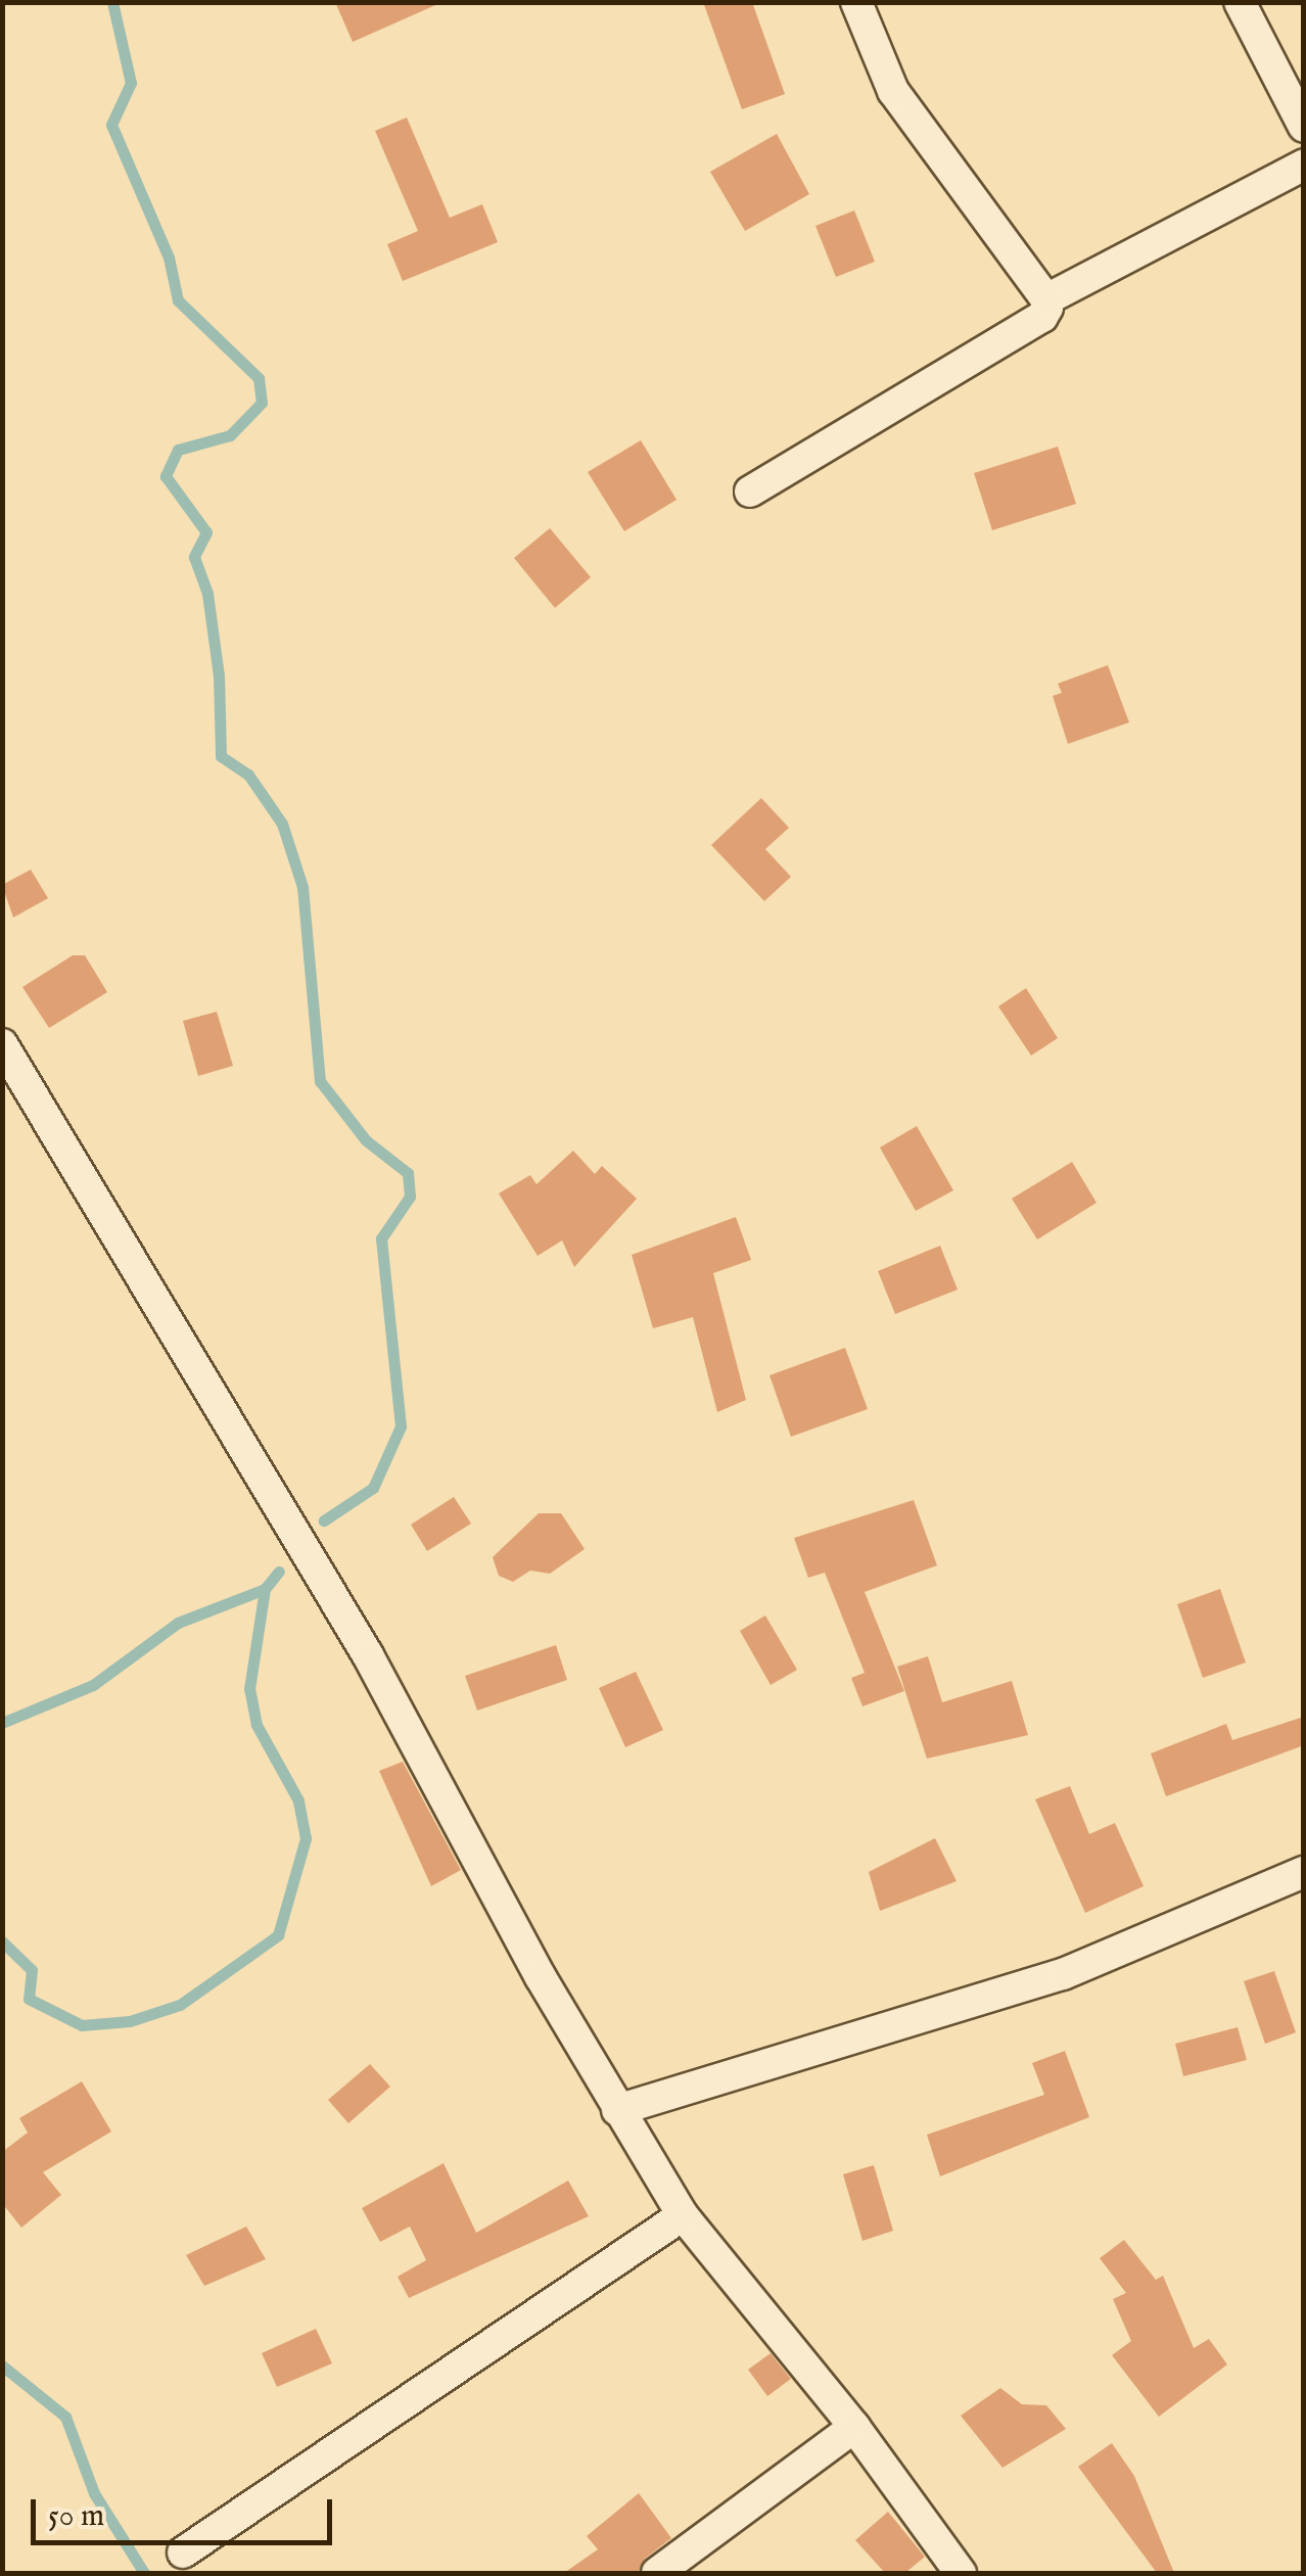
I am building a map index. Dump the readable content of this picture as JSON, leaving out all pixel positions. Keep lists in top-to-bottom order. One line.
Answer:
{"scale_bar":"50 m"}
